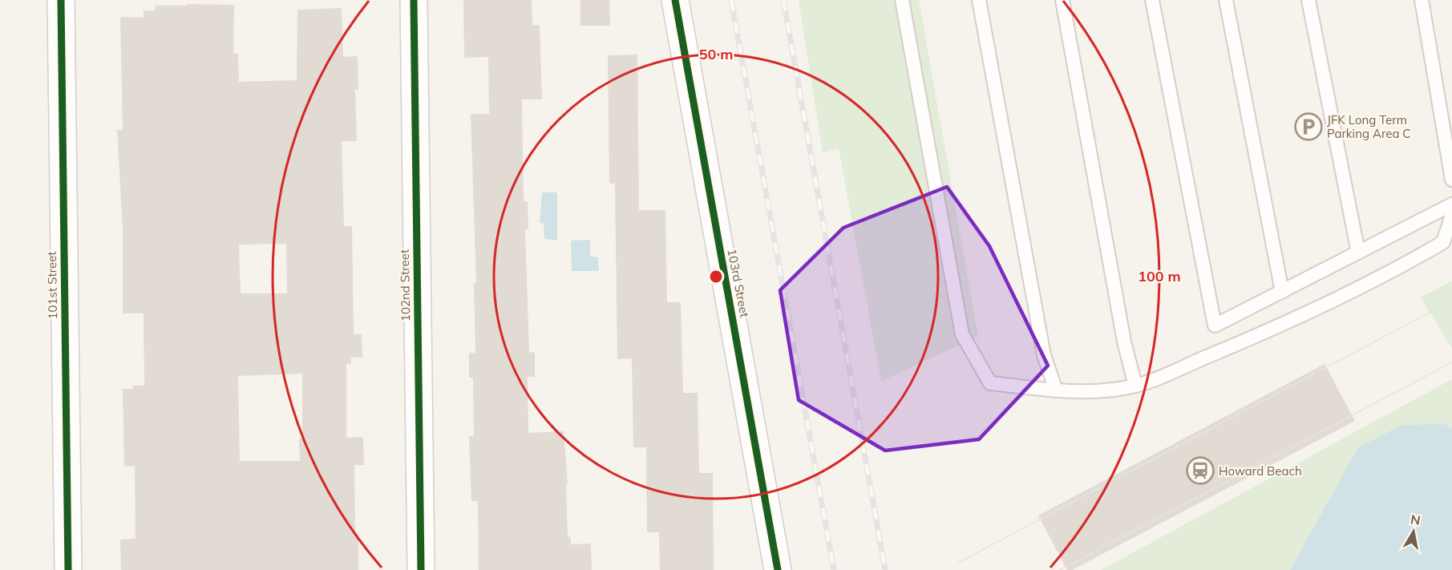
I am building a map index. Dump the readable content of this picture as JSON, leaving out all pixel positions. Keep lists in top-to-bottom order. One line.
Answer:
{"streets":{"street":["103rd Street","101st Street","102nd Street"]},"places":{"parking":["JFK Long Term Parking Area C"],"station":["Howard Beach"]},"north":"top","rings":["50 m","100 m"]}
